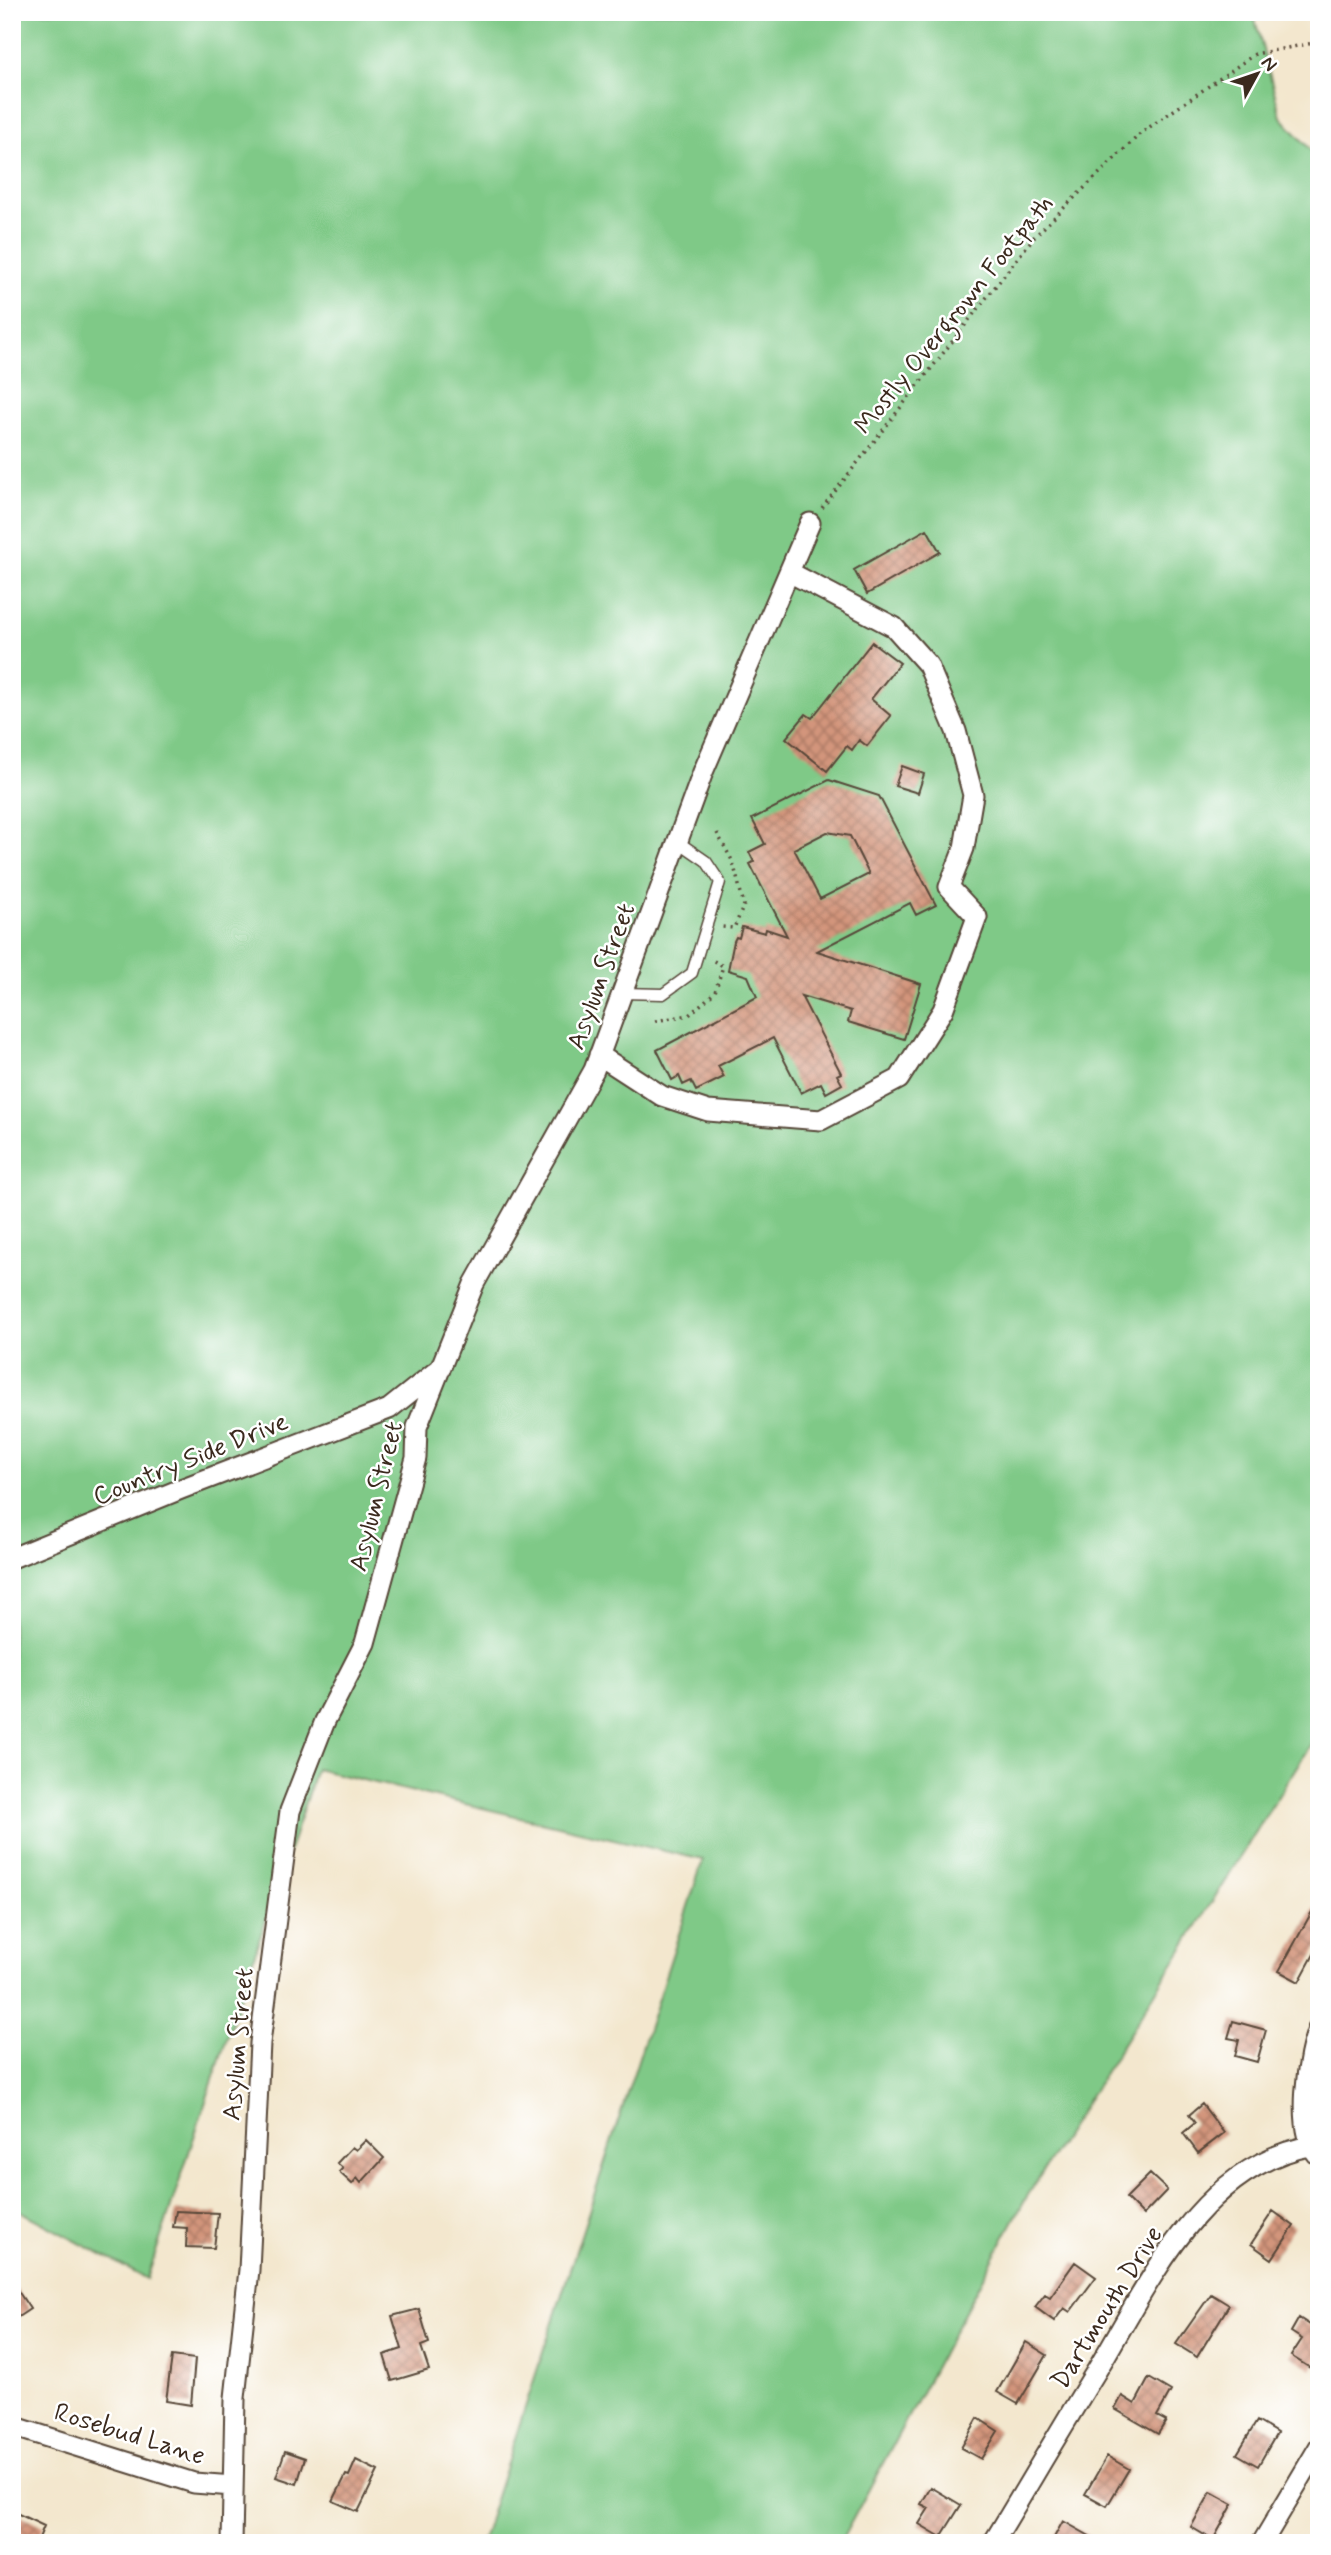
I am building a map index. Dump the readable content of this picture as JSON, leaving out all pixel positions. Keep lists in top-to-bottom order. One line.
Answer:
{"streets":{"street":["Asylum Street","Country Side Drive","Dartmouth Drive","Rosebud Lane"],"path":["Mostly Overgrown Footpath"]},"crossings":[["Mostly Overgrown Footpath","Asylum Street"],["Asylum Street","Country Side Drive"],["Asylum Street","Rosebud Lane"]],"north":"top right"}
